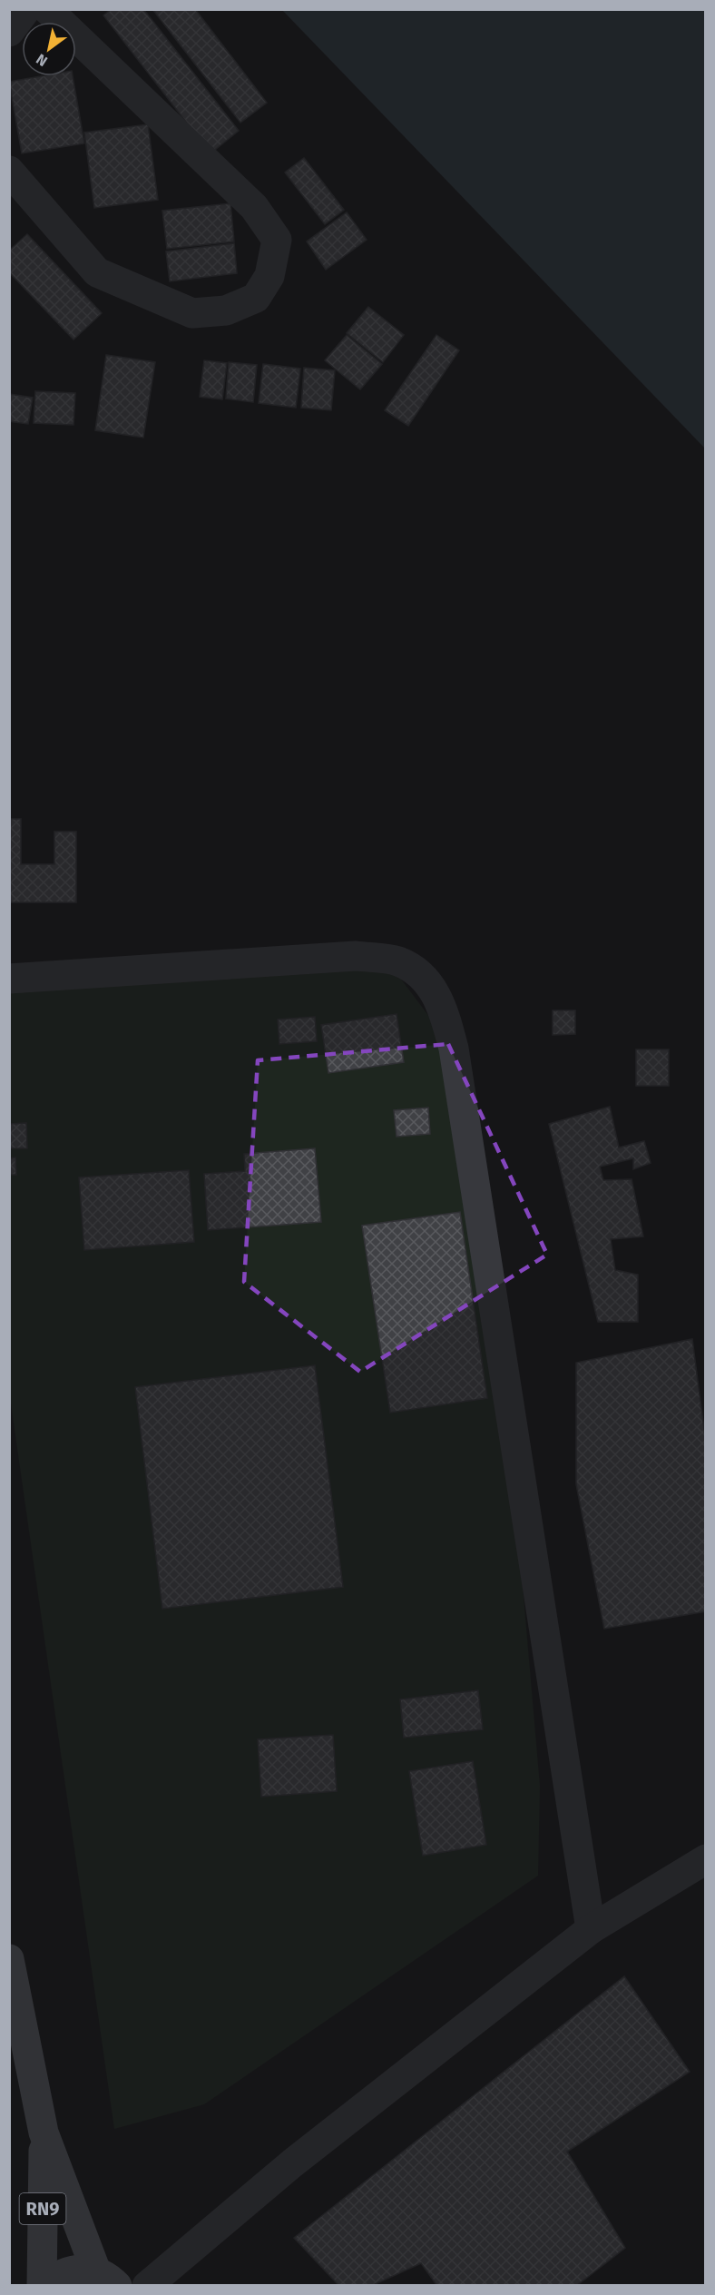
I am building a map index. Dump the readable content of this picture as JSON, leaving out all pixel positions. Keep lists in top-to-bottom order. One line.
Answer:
{"streets":{"main road":["RN9"]},"north":"bottom left"}
